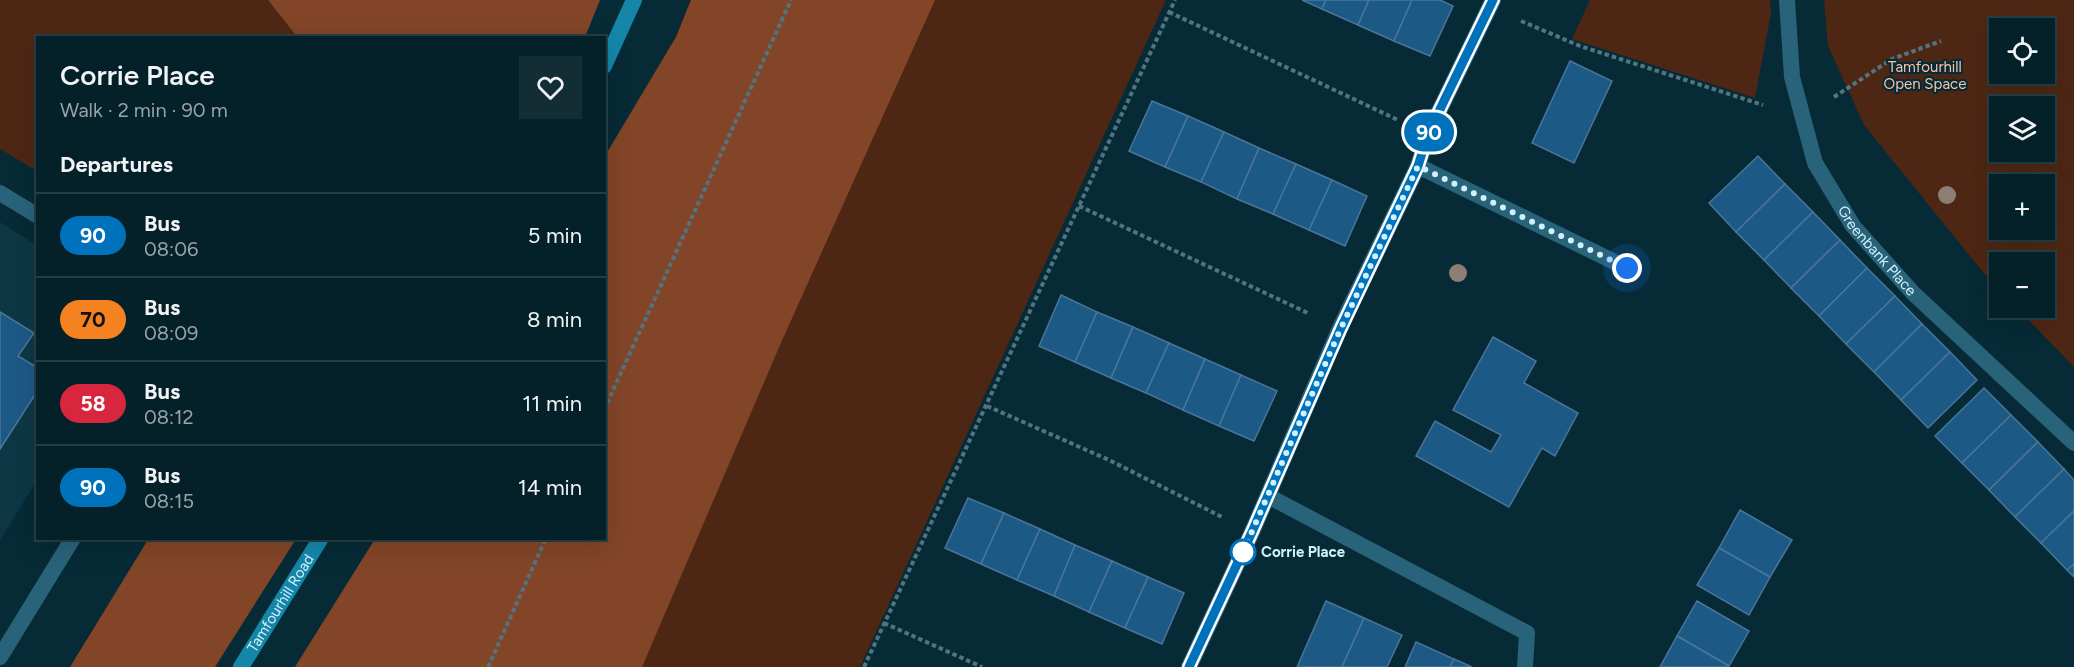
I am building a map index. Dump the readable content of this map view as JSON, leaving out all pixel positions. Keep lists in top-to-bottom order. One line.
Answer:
{"streets":{"main road":["Tamfourhill Road"],"street":["Greenbank Place"]},"parks":["Tamfourhill Open Space"],"places":["Corrie Place"],"lines":["bus line 90"],"page":{"on_map":"90","map_buttons":["+","−"],"heading":[["Corrie Place","Walk · 2 min · 90 m"],"Departures"],"list":[{"mark":"90","name":"Bus","note":"08:06","value":"5 min"},{"mark":"70","name":"Bus","note":"08:09","value":"8 min"},{"mark":"58","name":"Bus","note":"08:12","value":"11 min"},{"mark":"90","name":"Bus","note":"08:15","value":"14 min"}]}}
